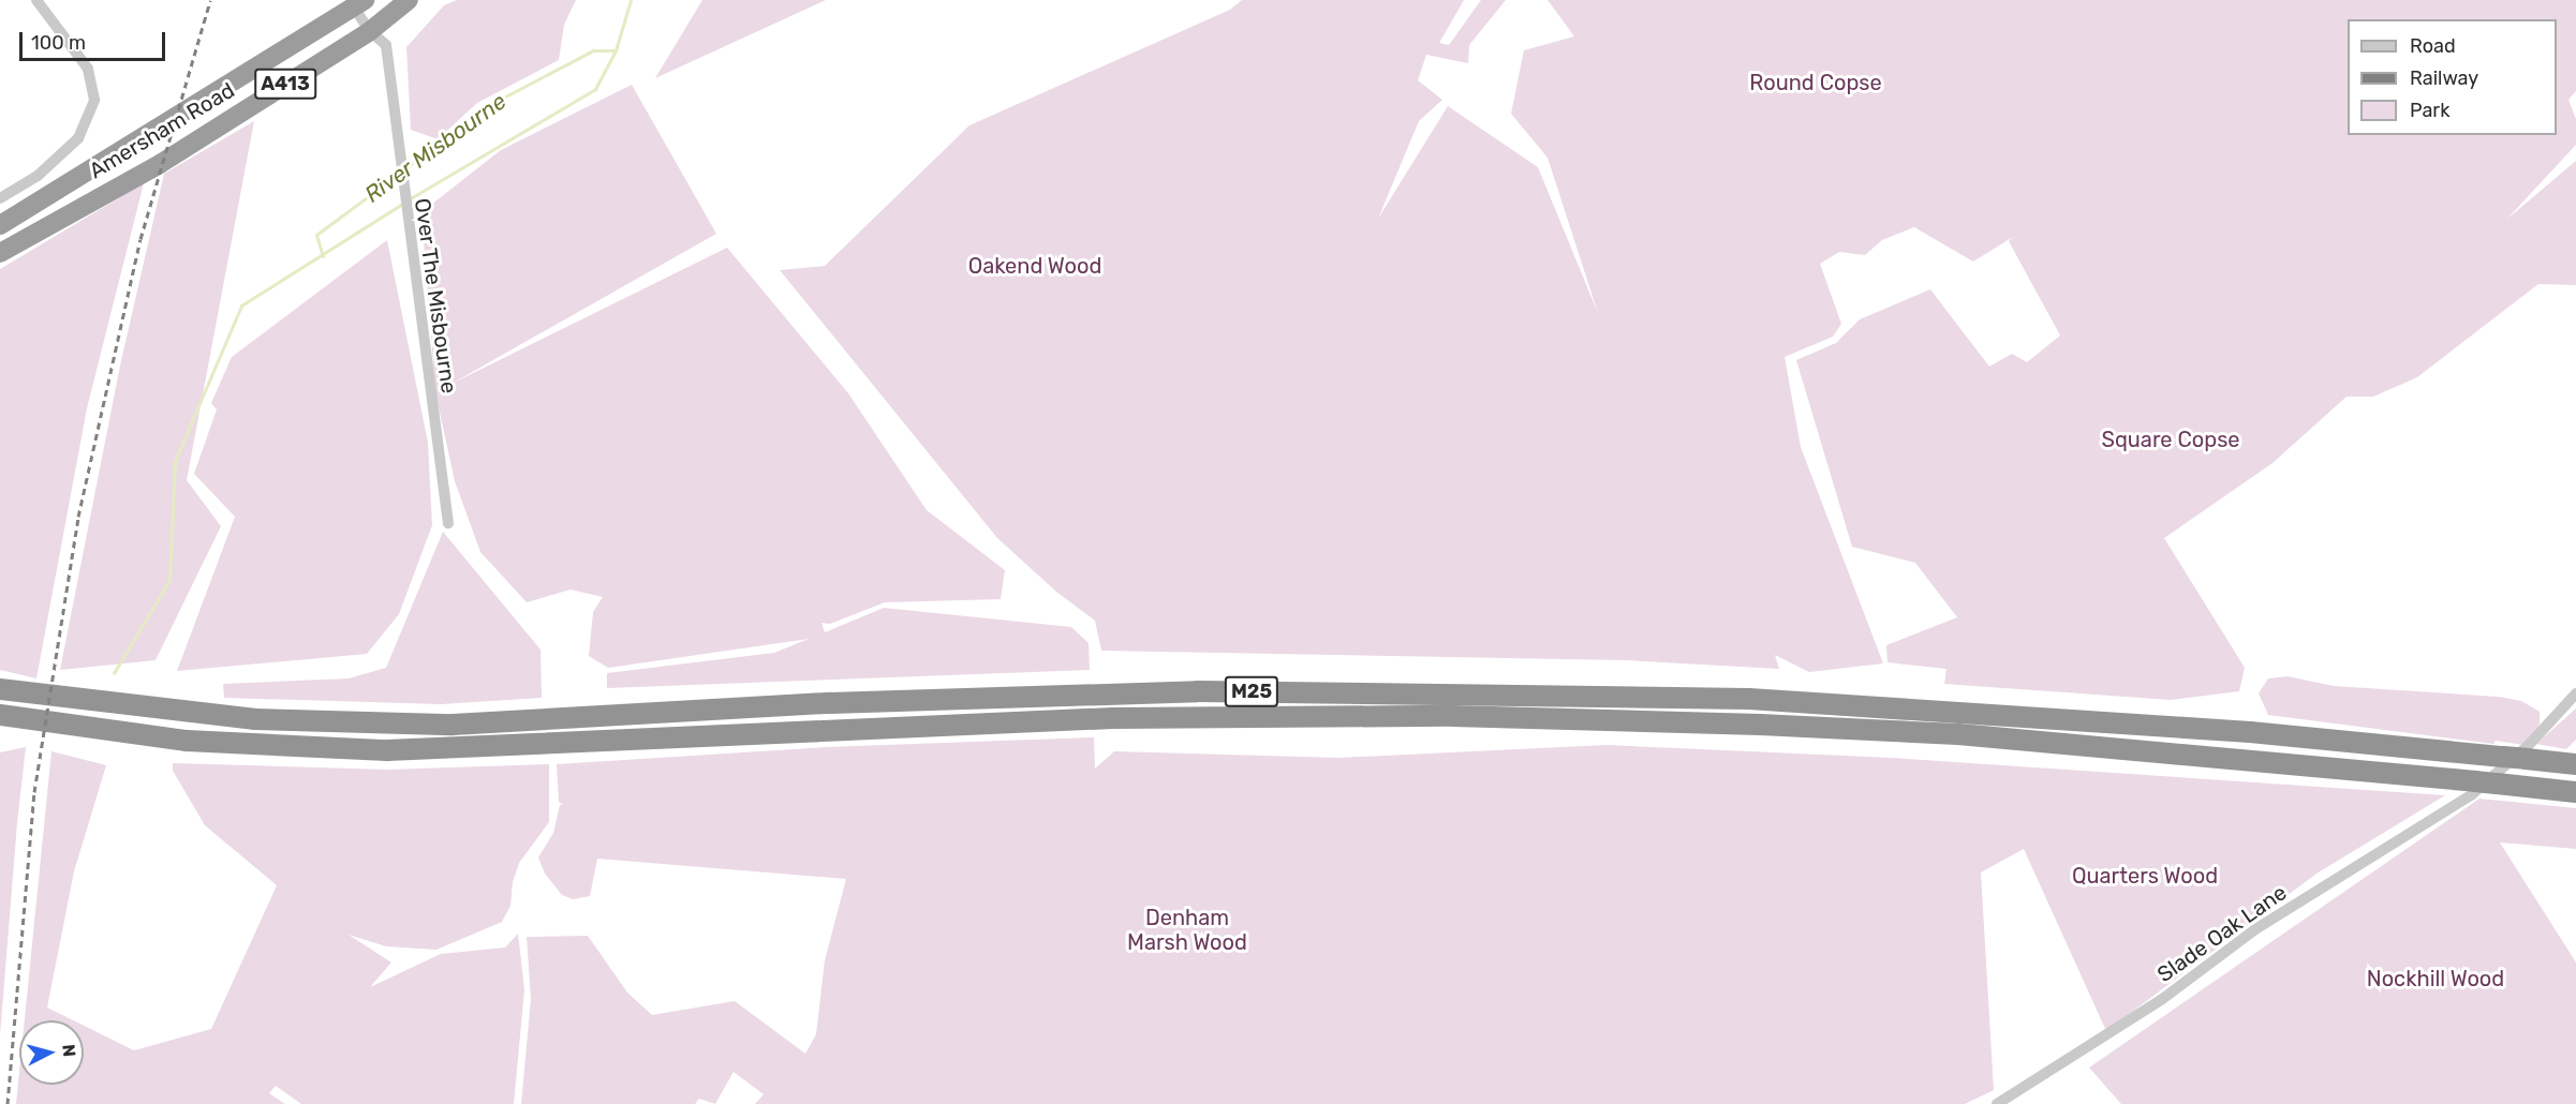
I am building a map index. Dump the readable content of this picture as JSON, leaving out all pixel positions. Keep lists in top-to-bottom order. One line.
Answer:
{"streets":{"highway":["A413","Amersham Road","M25"],"street":["Over The Misbourne","Slade Oak Lane"]},"crossings":[["A413","Over The Misbourne"],["Amersham Road","Over The Misbourne"],["M25","Slade Oak Lane"]],"water":["River Misbourne"],"parks":["Round Copse","Oakend Wood","Square Copse","Quarters Wood","Denham Marsh Wood","Nockhill Wood"],"legend":["Road","Railway","Park"],"scale_bar":"100 m","north":"right"}
